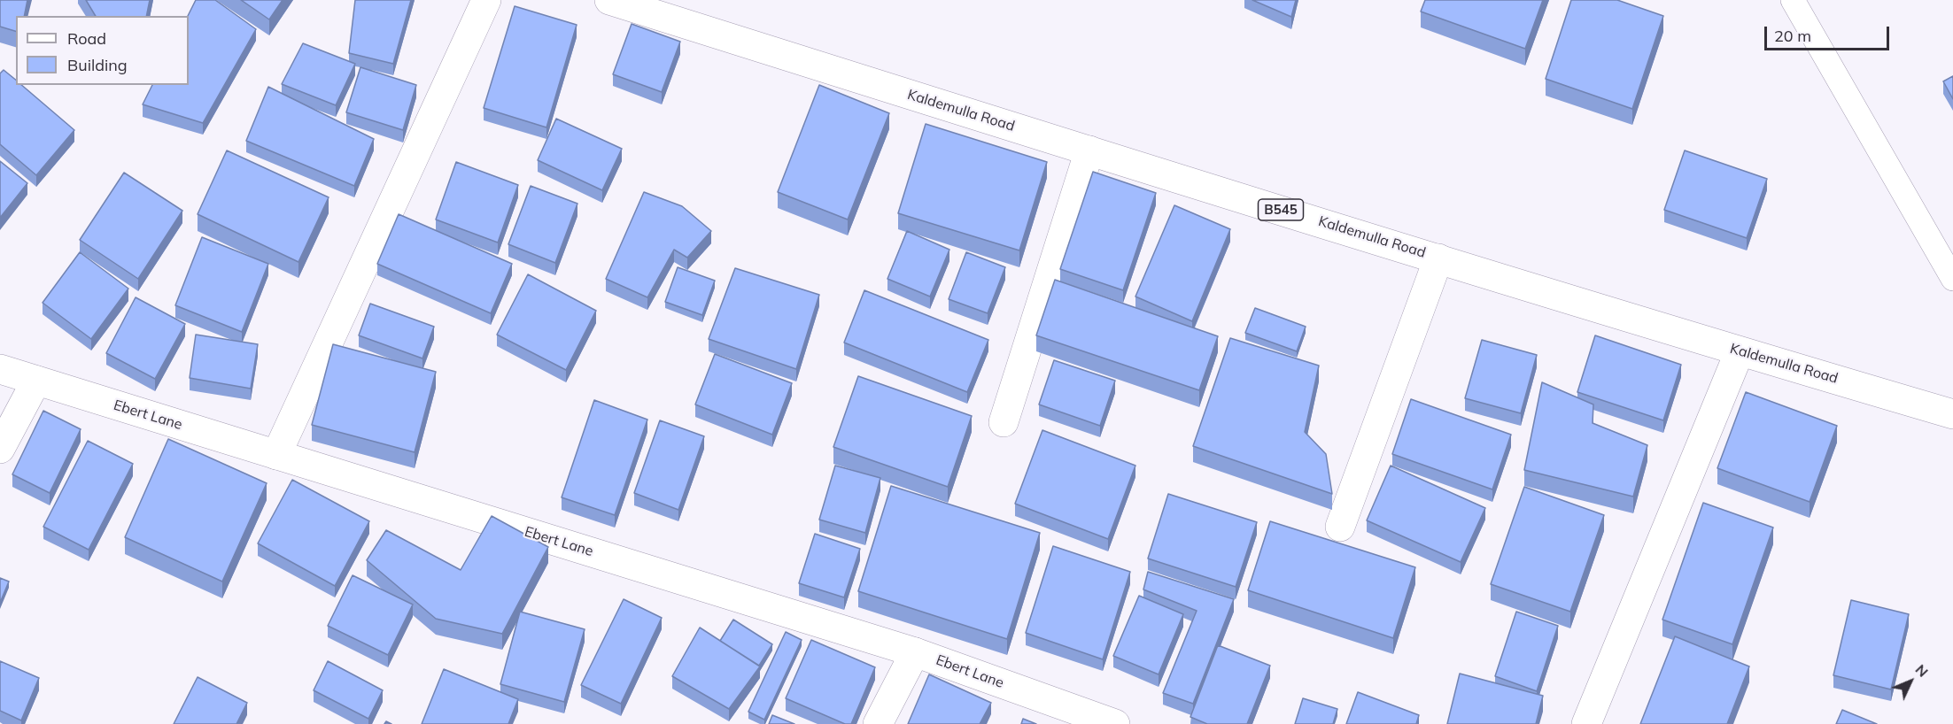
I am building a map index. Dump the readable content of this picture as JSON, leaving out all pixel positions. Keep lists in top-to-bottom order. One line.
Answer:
{"streets":{"street":["Kaldemulla Road","B545","Ebert Lane"]},"legend":["Road","Building"],"scale_bar":"20 m","north":"top right"}
